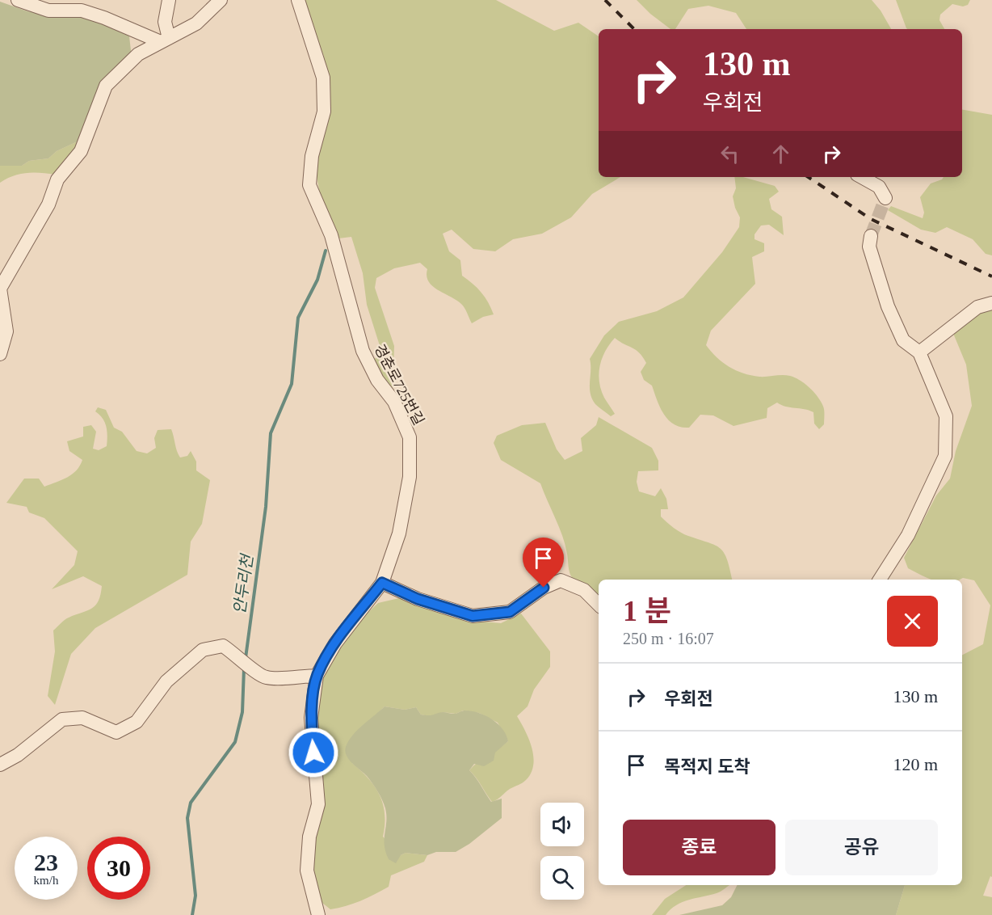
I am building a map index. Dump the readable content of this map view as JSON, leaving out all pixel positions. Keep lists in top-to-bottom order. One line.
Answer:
{"streets":{"street":["경춘로725번길"]},"water":["안두리천"],"page":{"turn":["130 m","우회전"],"heading":["1 분","250 m · 16:07"],"list":[{"name":"우회전","value":"130 m"},{"name":"목적지 도착","value":"120 m"}],"buttons":["종료","공유"],"speed":"23 km/h","limit":"30"}}
